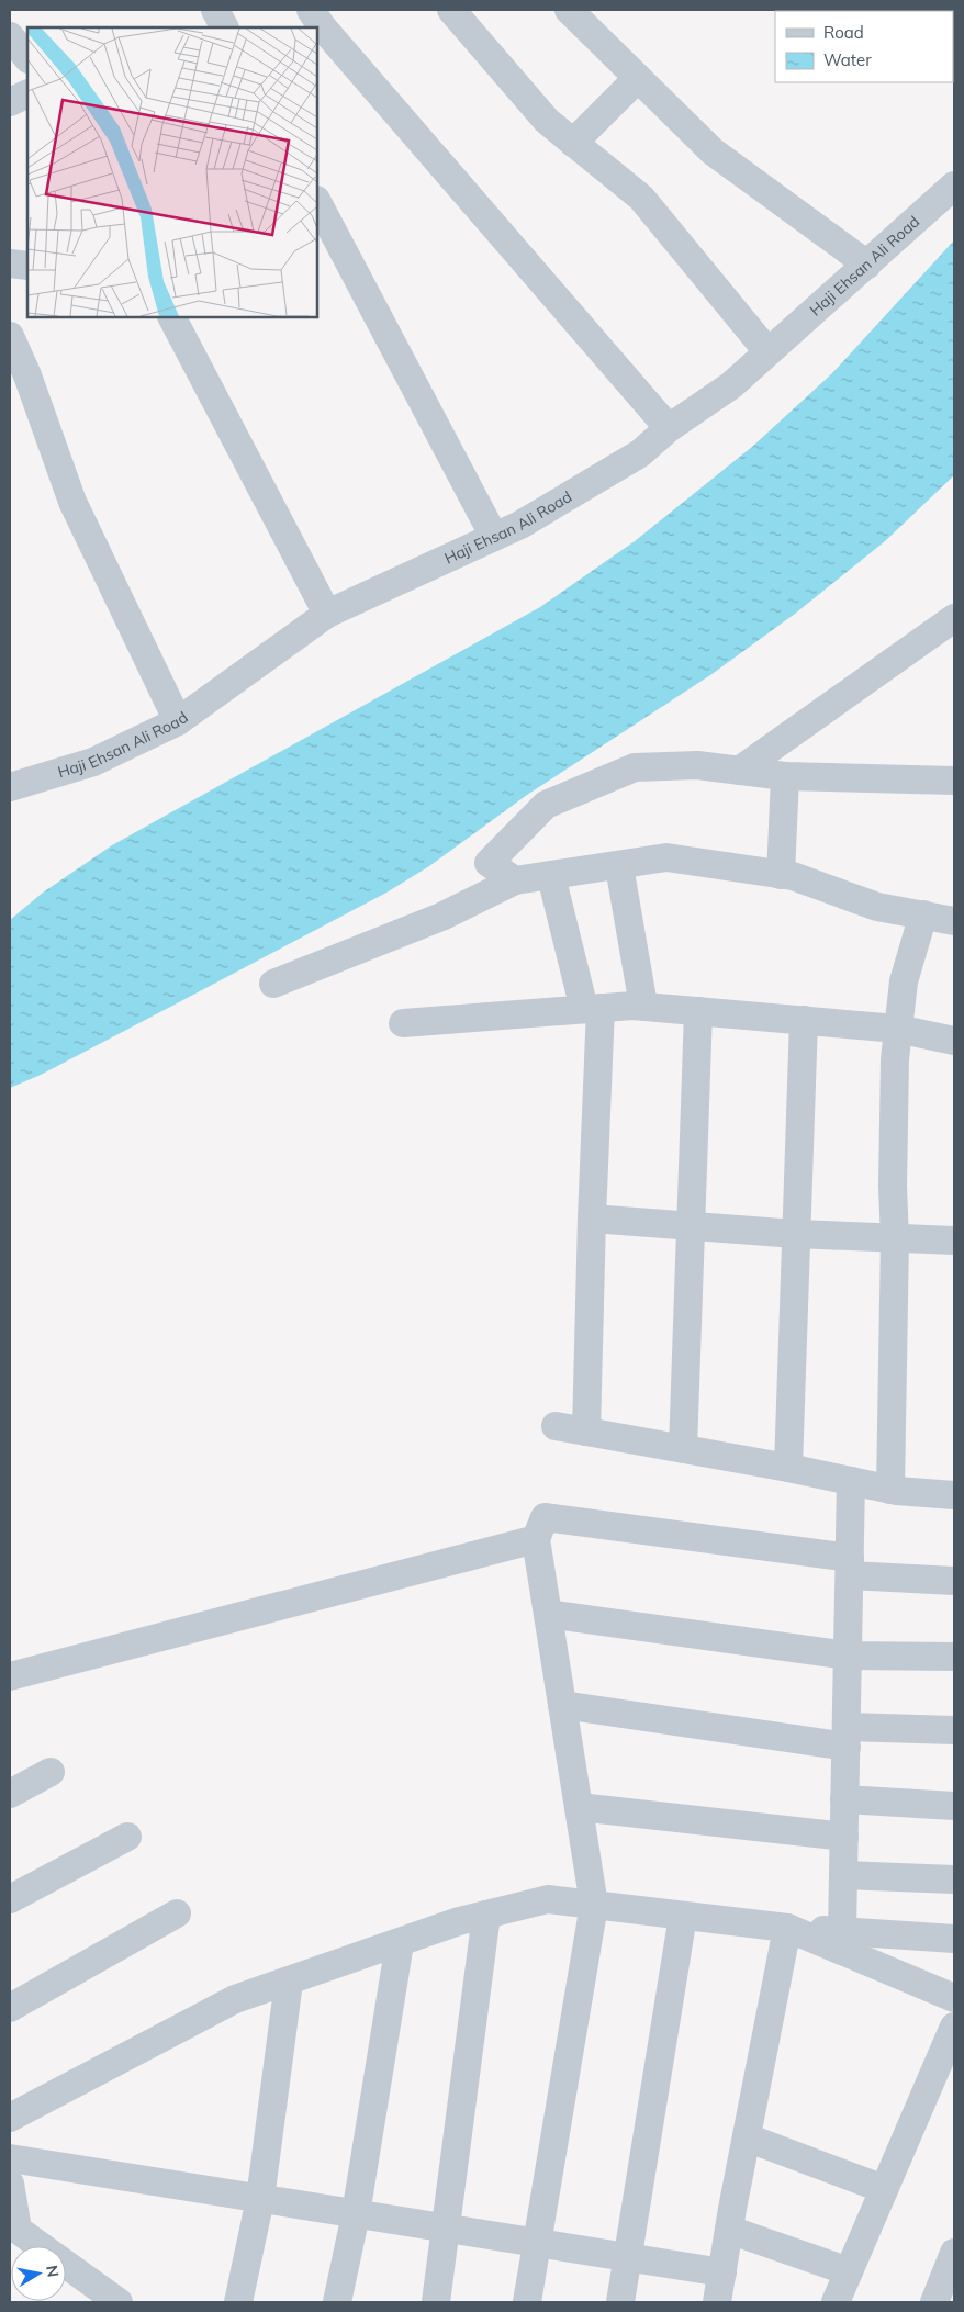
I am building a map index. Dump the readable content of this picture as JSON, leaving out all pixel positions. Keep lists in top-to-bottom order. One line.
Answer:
{"streets":{"street":["Haji Ehsan Ali Road"]},"legend":["Road","Water"],"north":"right"}
